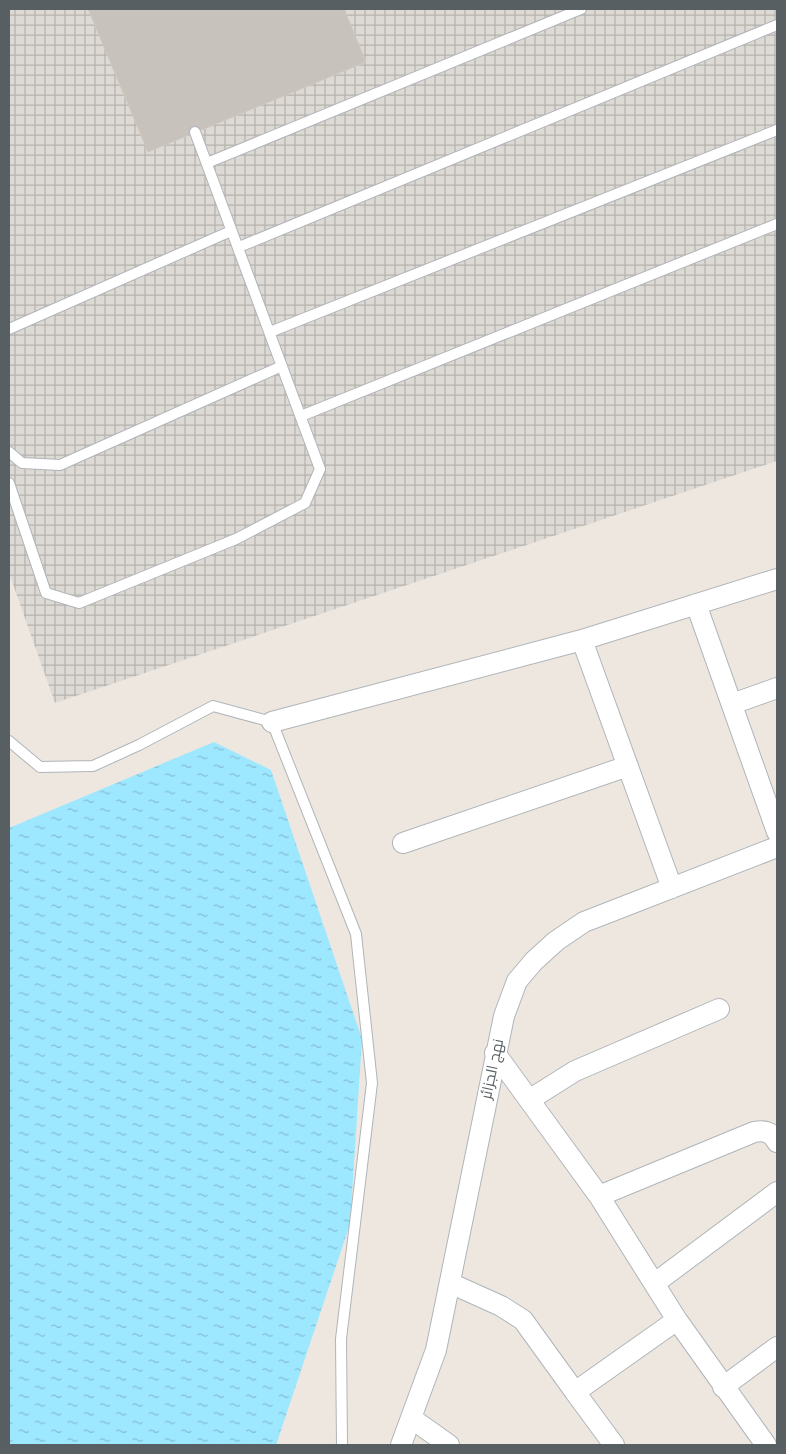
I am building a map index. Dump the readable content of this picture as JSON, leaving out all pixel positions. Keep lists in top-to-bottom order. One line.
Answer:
{"streets":{"street":["نهج الجزائر"]}}
